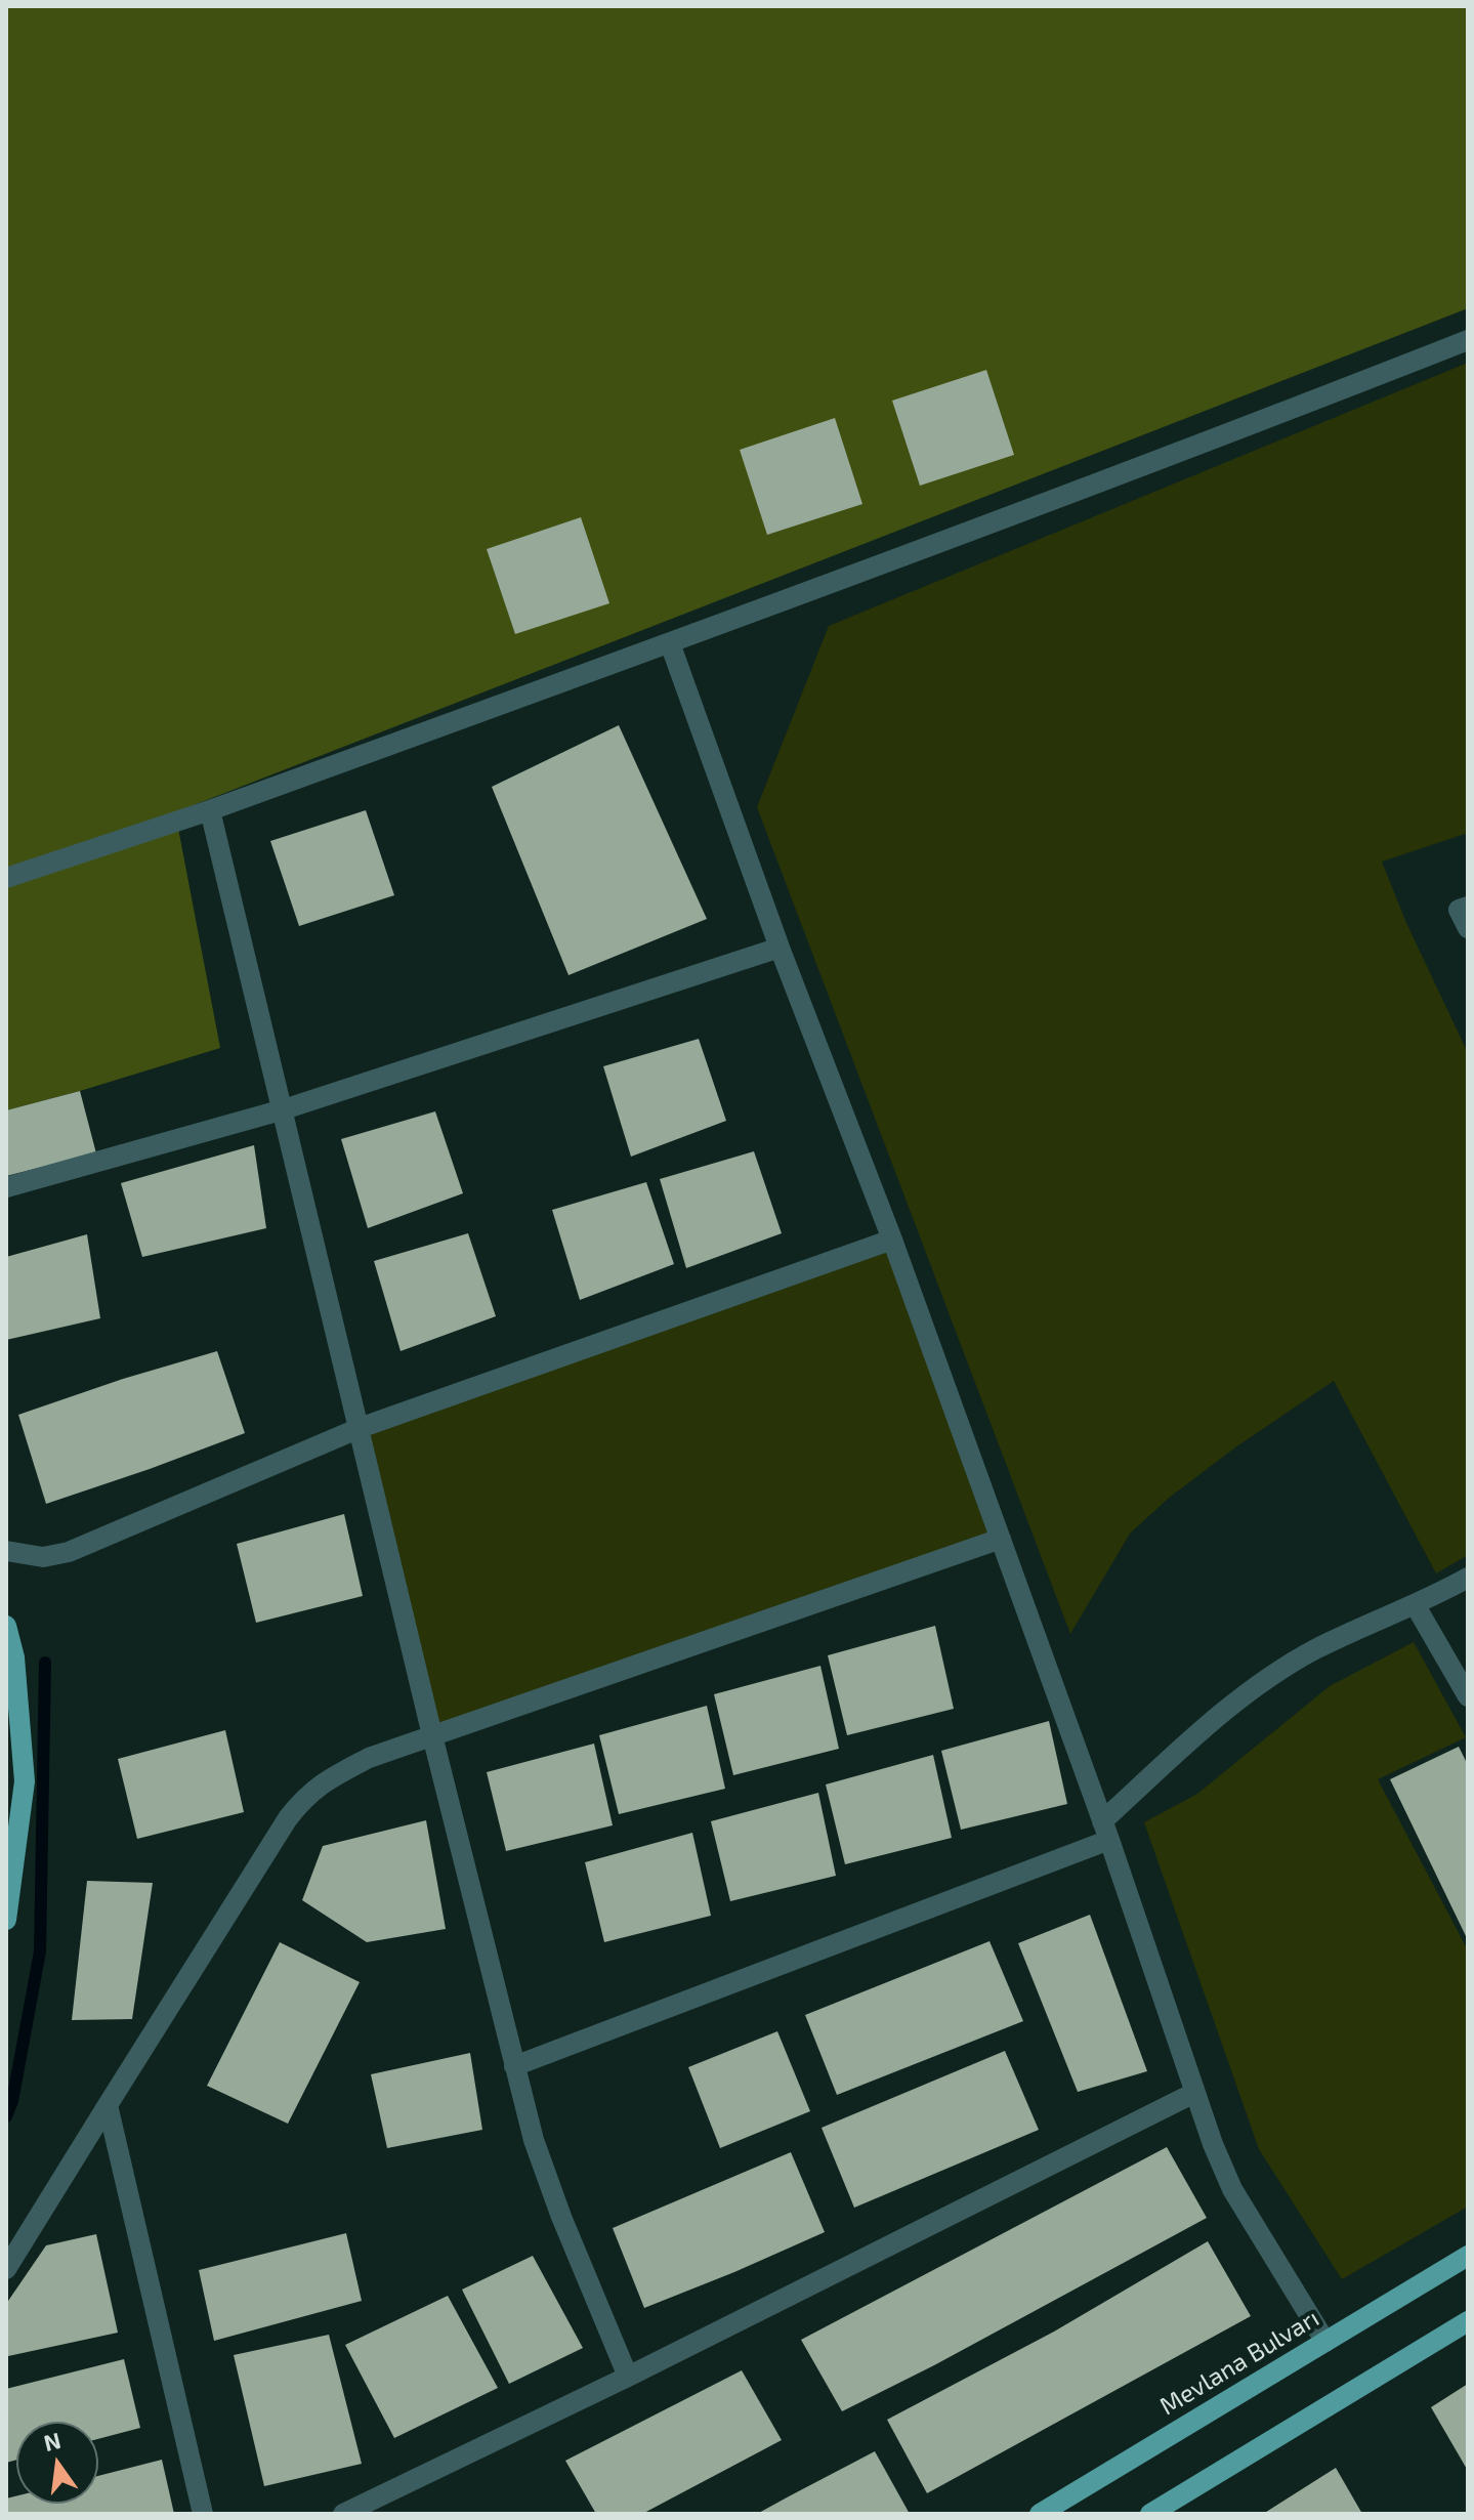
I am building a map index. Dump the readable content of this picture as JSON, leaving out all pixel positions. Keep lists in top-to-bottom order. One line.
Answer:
{"streets":{"main road":["Mevlana Bulvarı"]},"north":"top"}
